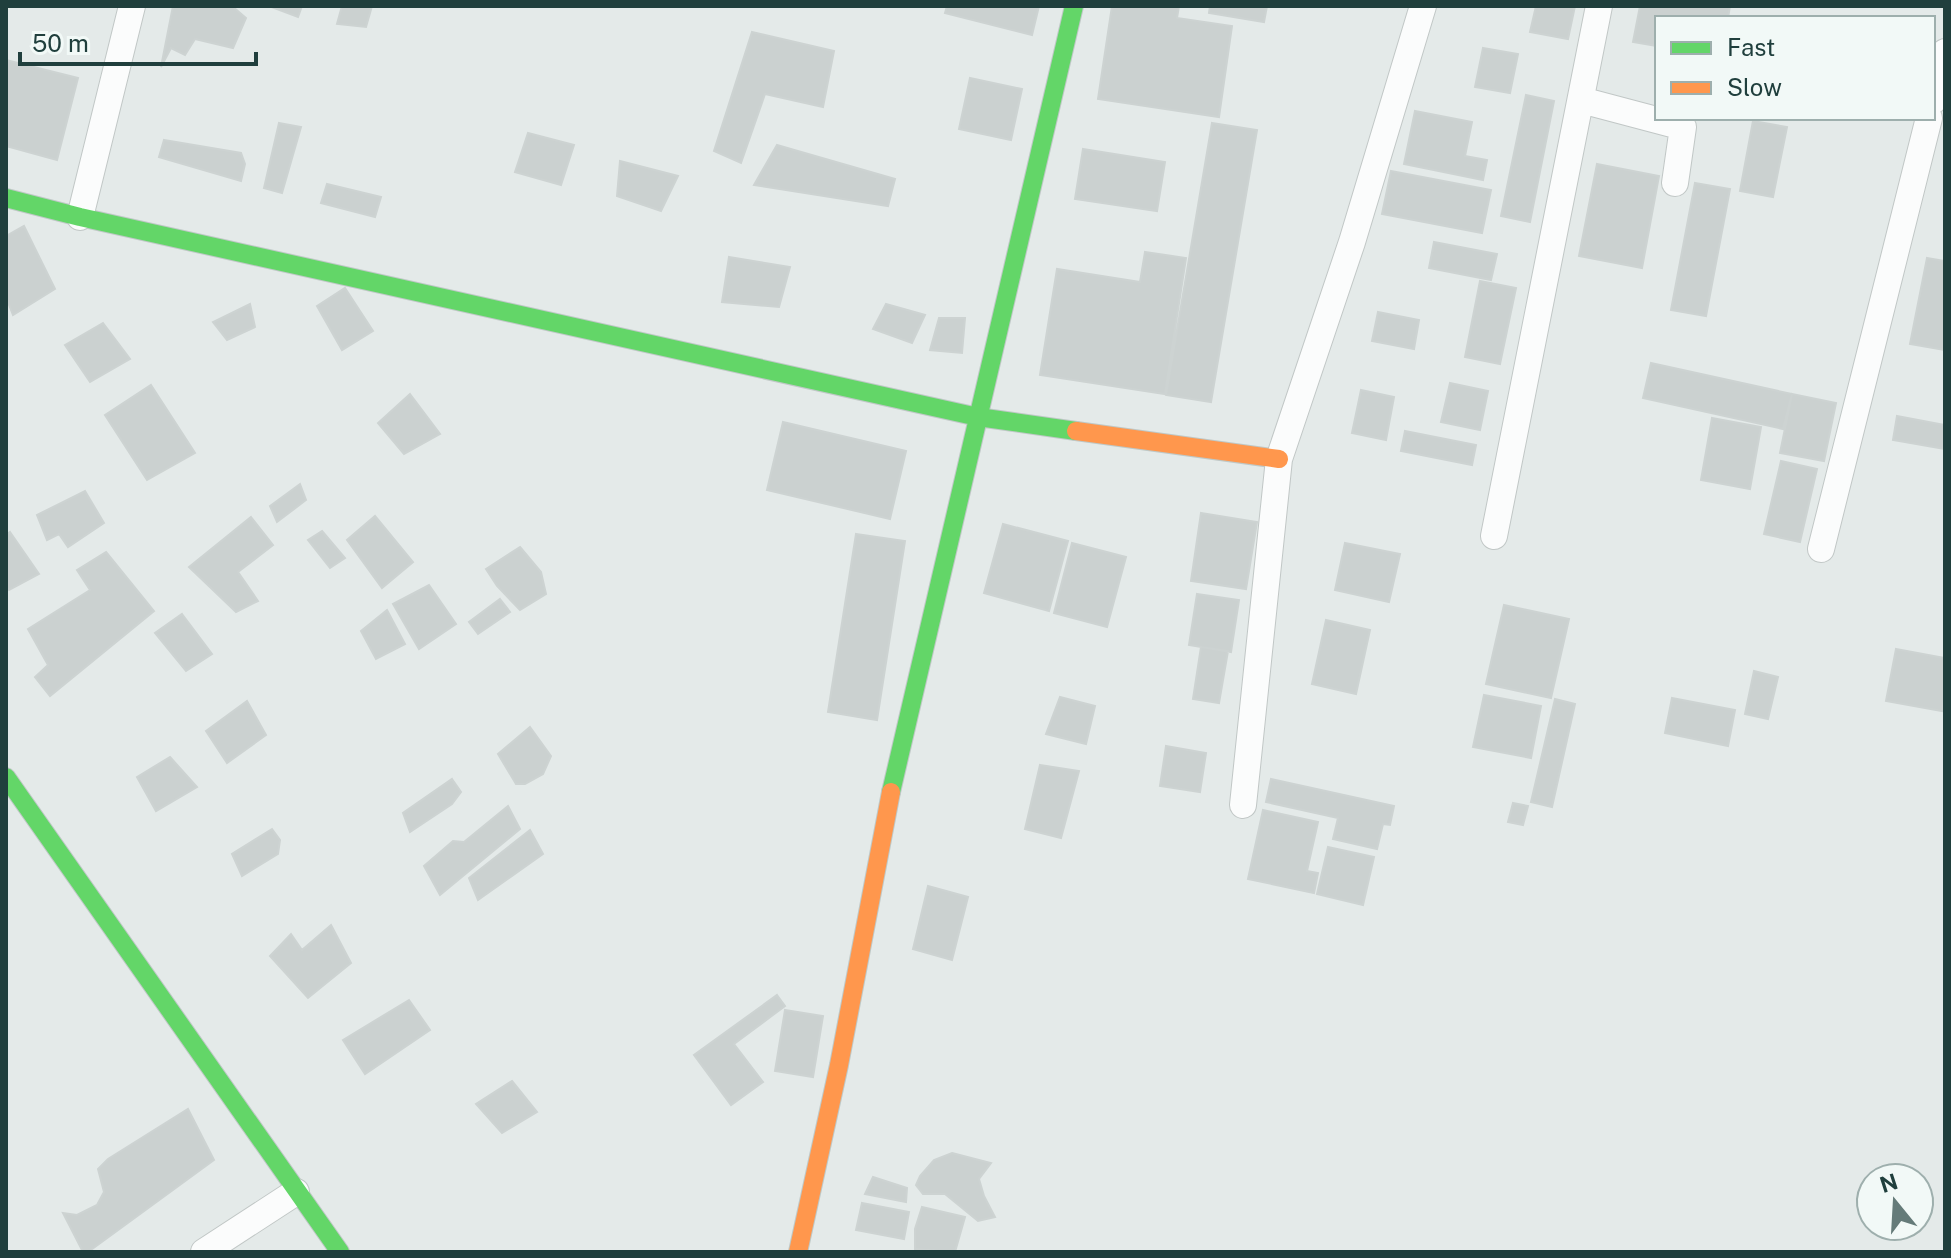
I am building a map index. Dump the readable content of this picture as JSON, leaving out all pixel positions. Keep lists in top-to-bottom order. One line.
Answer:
{"legend":["Fast","Slow"],"scale_bar":"50 m","north":"top"}
